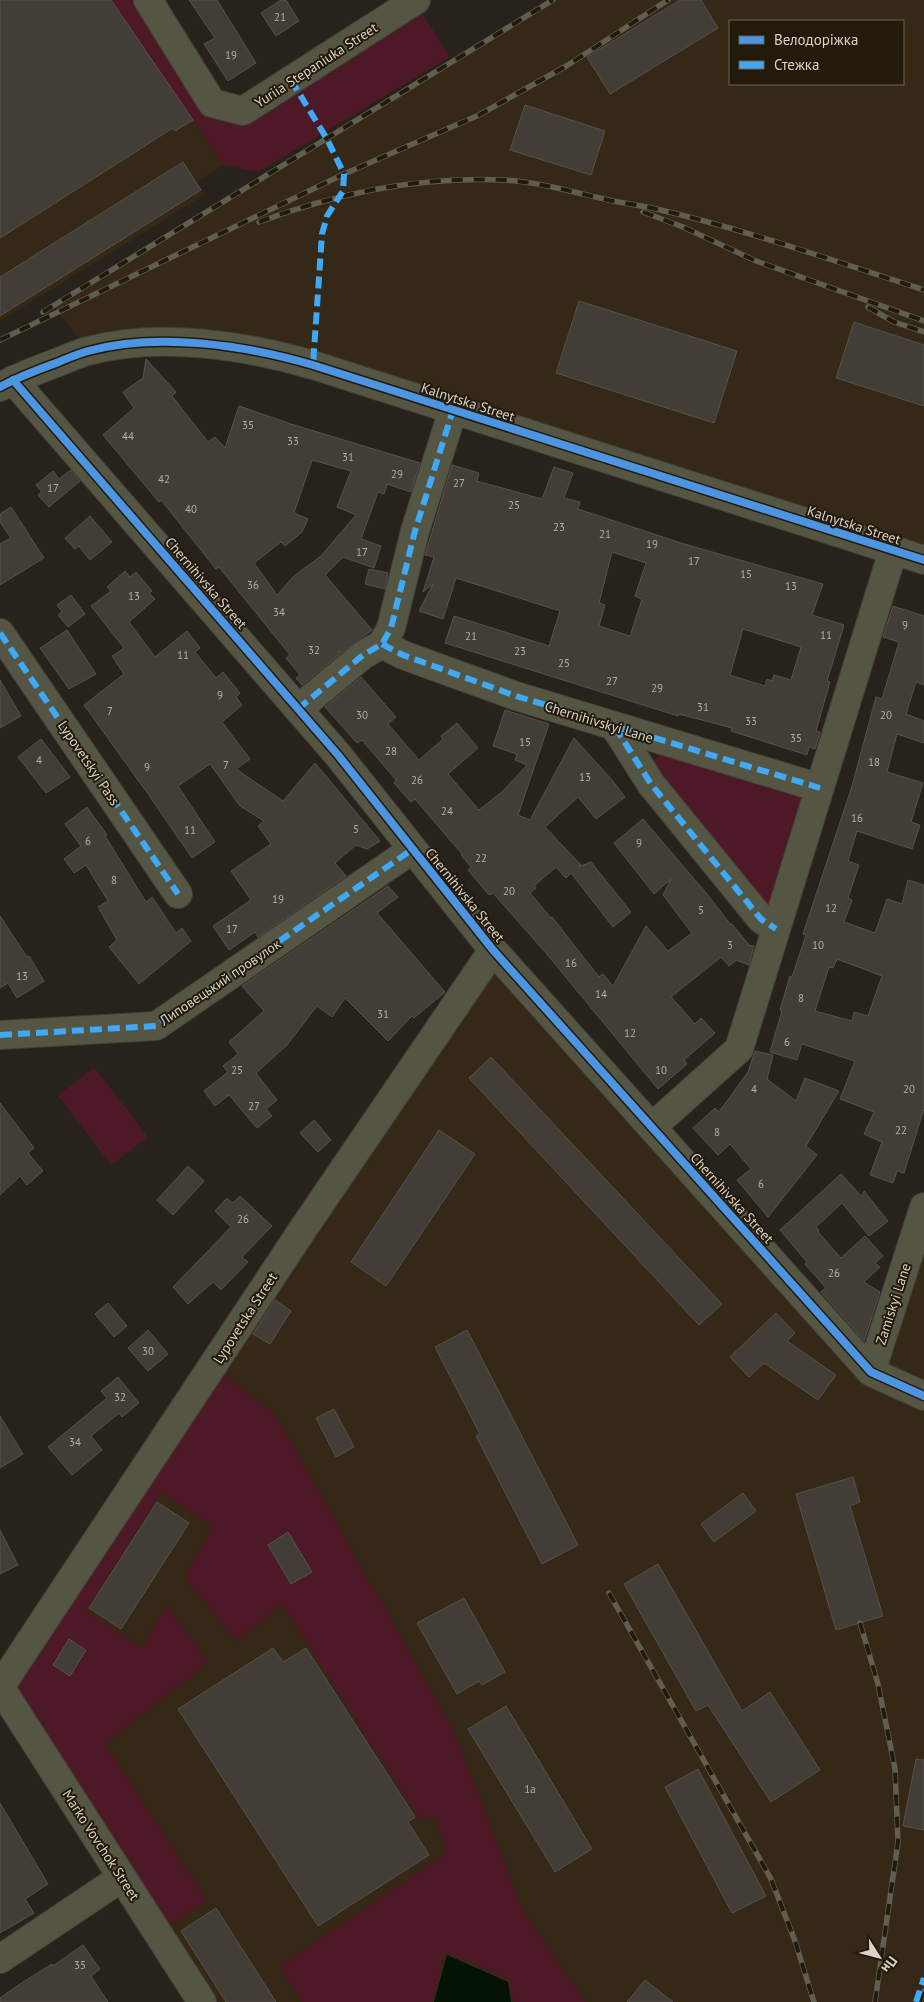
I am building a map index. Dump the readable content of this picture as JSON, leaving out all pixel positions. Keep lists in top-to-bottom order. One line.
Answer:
{"streets":{"street":["Yuriia Stepaniuka Street","Kalnytska Street","Chernihivska Street","Chernihivskyi Lane","Lypovetskyi Pass","Липовецький провулок","Zamiskyi Lane","Lypovetska Street","Marko Vovchok Street"]},"crossings":[["Kalnytska Street","Chernihivska Street"],["Chernihivska Street","Липовецький провулок"],["Chernihivska Street","Zamiskyi Lane"],["Chernihivska Street","Lypovetska Street"],["Lypovetska Street","Marko Vovchok Street"]],"house_numbers":["21","19","35","44","33","31","29","42","27","17","25","40","23","21","19","17","17","15","36","13","13","34","9","11","21","32","23","11","25","27","29","9","31","7","30","20","33","35","15","28","4","18","7","9","13","26","24","16","5","11","6","9","22","8","20","19","12","5","17","3","10","16","13","14","8","31","12","6","25","10","4","20","27","22","8","6","26","26","30","32","34","1а","35"],"legend":["Велодоріжка","Стежка"],"north":"bottom right"}
